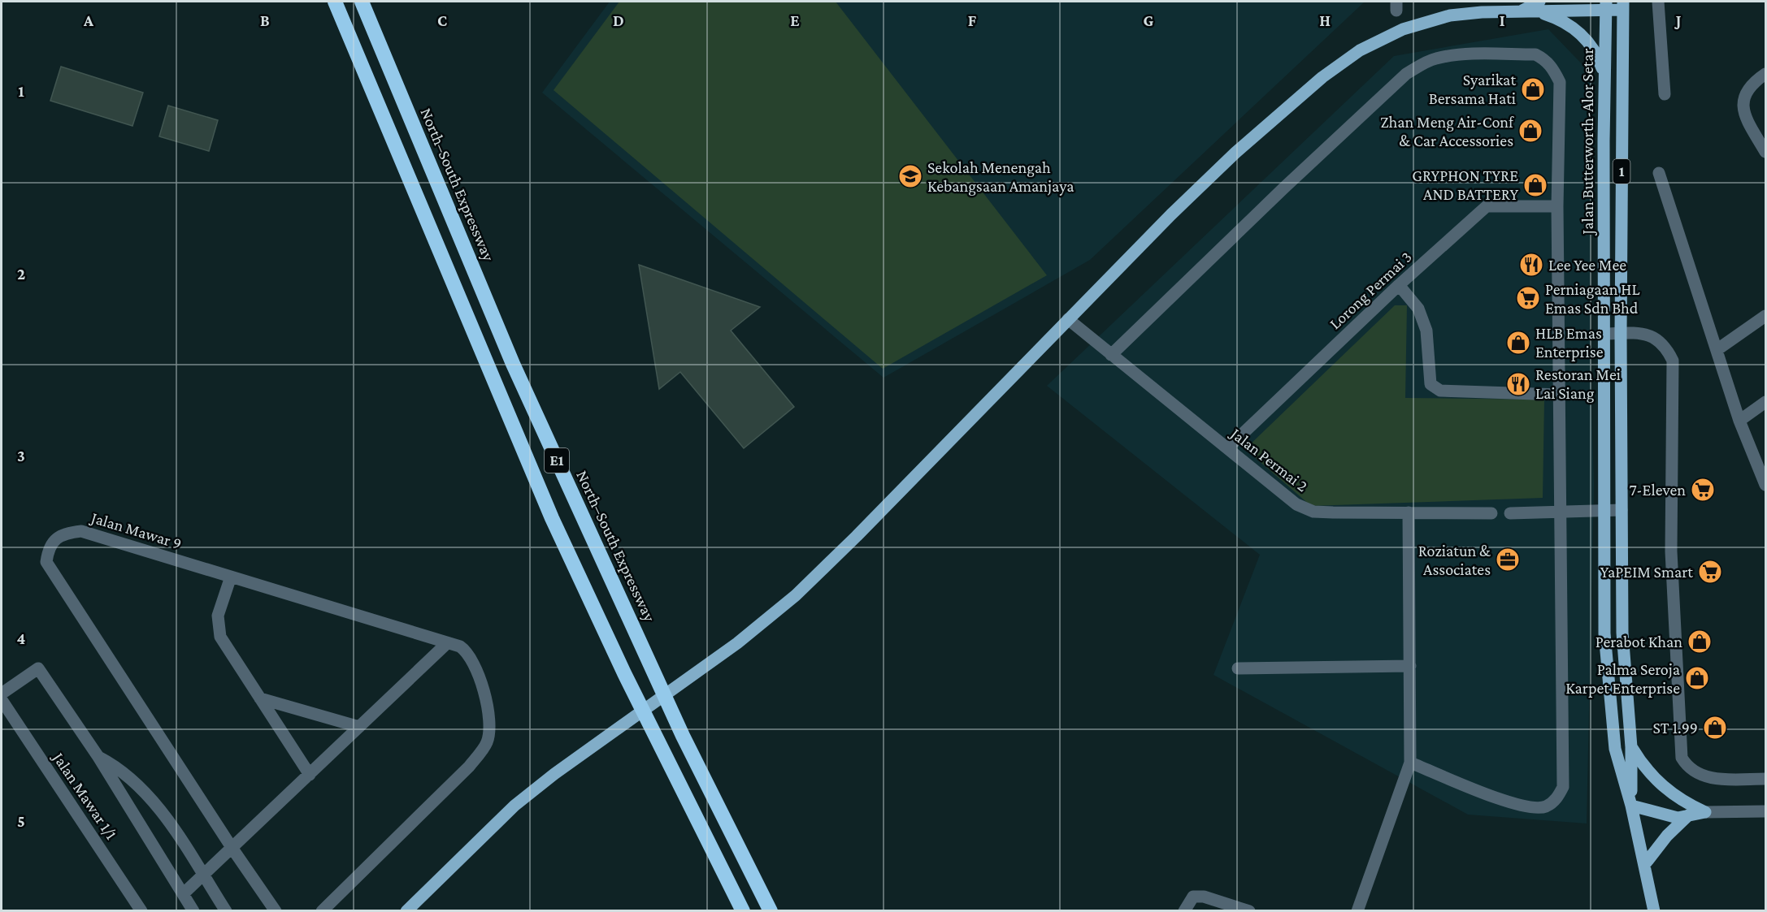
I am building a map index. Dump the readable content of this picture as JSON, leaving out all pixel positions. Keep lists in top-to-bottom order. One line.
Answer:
{"streets":{"highway":["North–South Expressway","E1"],"main road":["Jalan Butterworth-Alor Setar","1"],"street":["Lorong Permai 3","Jalan Permai 2","Jalan Mawar 9","Jalan Mawar 1/1"]},"crossings":[["Lorong Permai 3","Jalan Permai 2"]],"places":{"shop":["Syarikat Bersama Hati","Zhan Meng Air-Conf & Car Accessories","GRYPHON TYRE AND BATTERY","HLB Emas Enterprise","Perabot Khan","Palma Seroja Karpet Enterprise","ST 1.99"],"school or university":["Sekolah Menengah Kebangsaan Amanjaya"],"restaurant":["Lee Yee Mee","Restoran Mei Lai Siang"],"supermarket":["Perniagaan HL Emas Sdn Bhd","7-Eleven","YaPEIM Smart"],"office":["Roziatun & Associates"]},"grid":{"columns":["A","B","C","D","E","F","G","H","I","J"],"rows":["1","2","3","4","5"]}}
